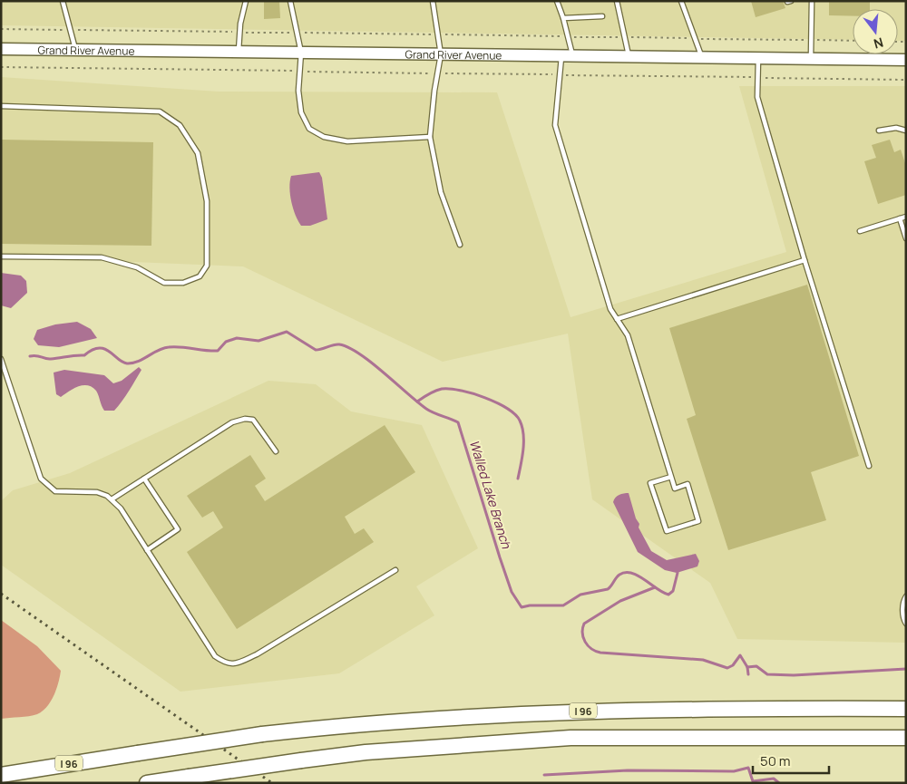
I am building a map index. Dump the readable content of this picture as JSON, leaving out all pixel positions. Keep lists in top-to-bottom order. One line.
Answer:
{"streets":{"highway":["I 96"],"main road":["Grand River Avenue"]},"water":["Walled Lake Branch"],"scale_bar":"50 m","north":"bottom"}
